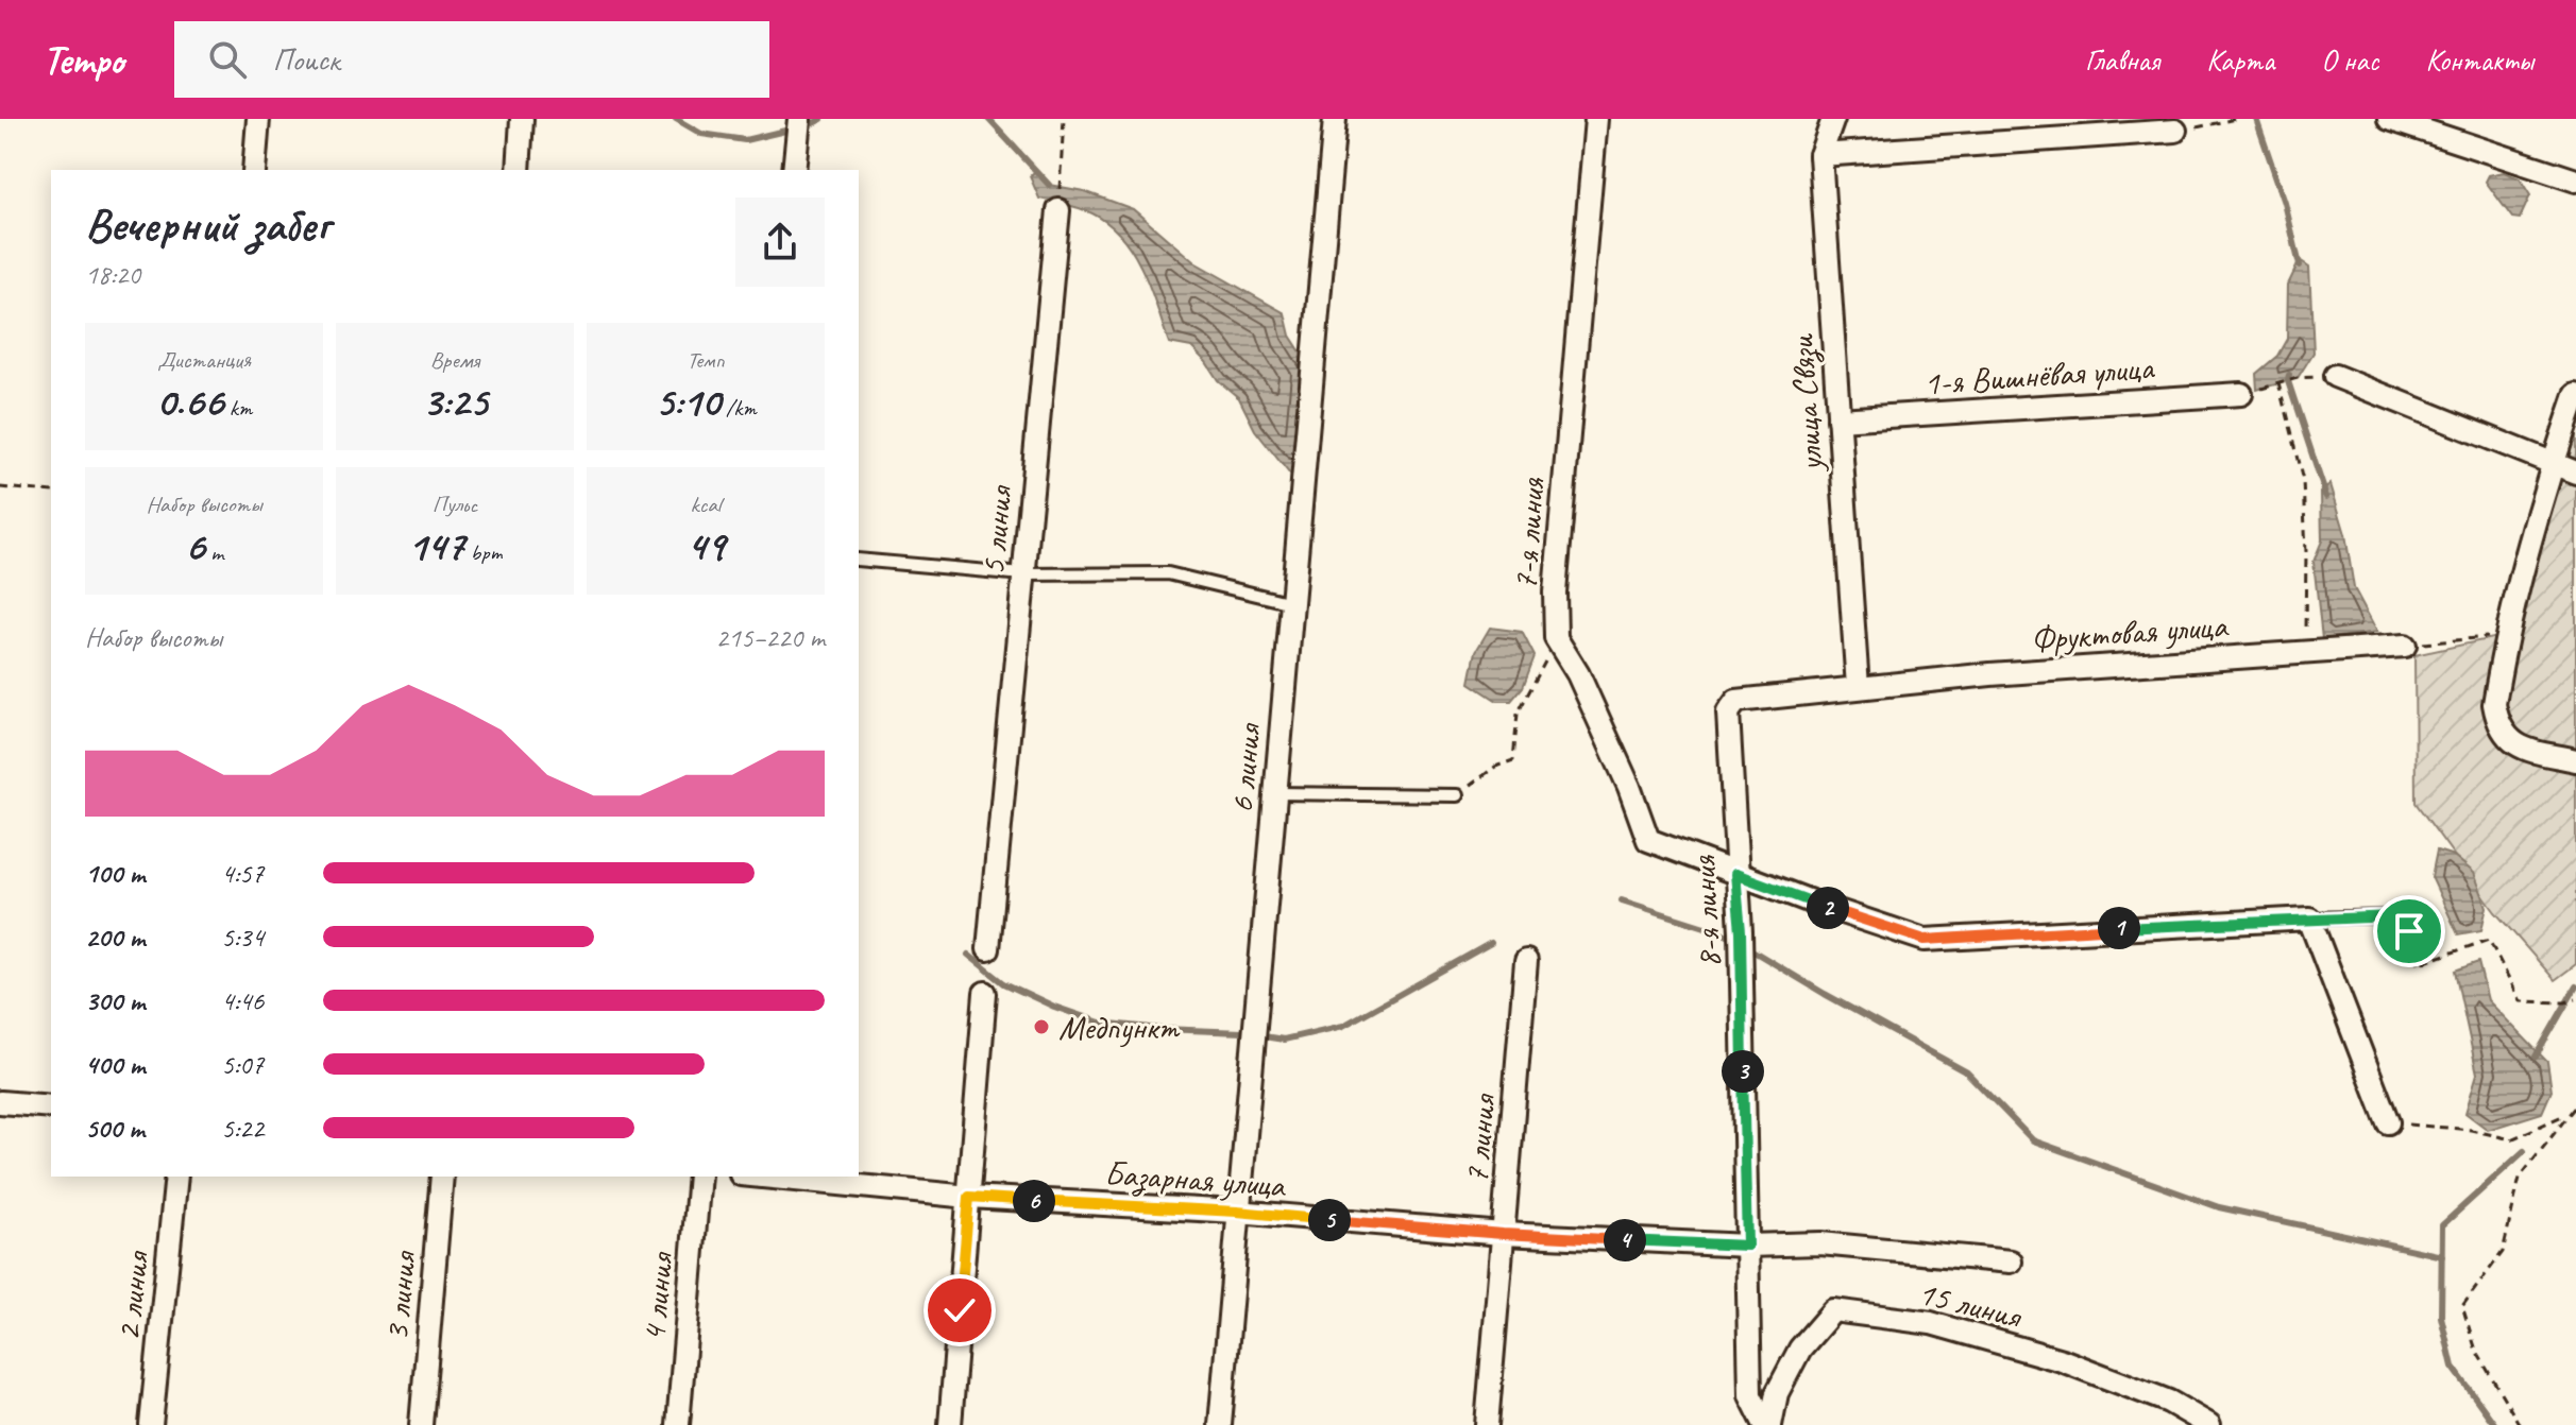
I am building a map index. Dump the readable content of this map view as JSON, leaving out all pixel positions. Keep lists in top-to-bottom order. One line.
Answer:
{"streets":{"street":["1-я Вишнёвая улица","улица Связи","5 линия","7-я линия","Фруктовая улица","6 линия","8-я линия","7 линия","Базарная улица","2 линия","3 линия","4 линия","15 линия"]},"crossings":[["1-я Вишнёвая улица","улица Связи"],["улица Связи","Фруктовая улица"],["улица Связи","8-я линия"],["7-я линия","8-я линия"],["Фруктовая улица","8-я линия"],["6 линия","Базарная улица"],["8-я линия","Базарная улица"],["8-я линия","15 линия"],["7 линия","Базарная улица"]],"places":["Медпункт"],"page":{"header":"Tempo","search":"Поиск","nav":["Главная","Карта","О нас","Контакты"],"heading":["Вечерний забег","18:20"],"stats":[["Дистанция","0.66 km"],["Время","3:25"],["Темп","5:10 /km"],["Набор высоты","6 m"],["Пульс","147 bpm"],["kcal","49"]],"chart":["Набор высоты","215–220 m"],"list":[{"name":"100 m","note":"4:57"},{"name":"200 m","note":"5:34"},{"name":"300 m","note":"4:46"},{"name":"400 m","note":"5:07"},{"name":"500 m","note":"5:22"}],"pins":["2","1","3","6","5","4"]}}
